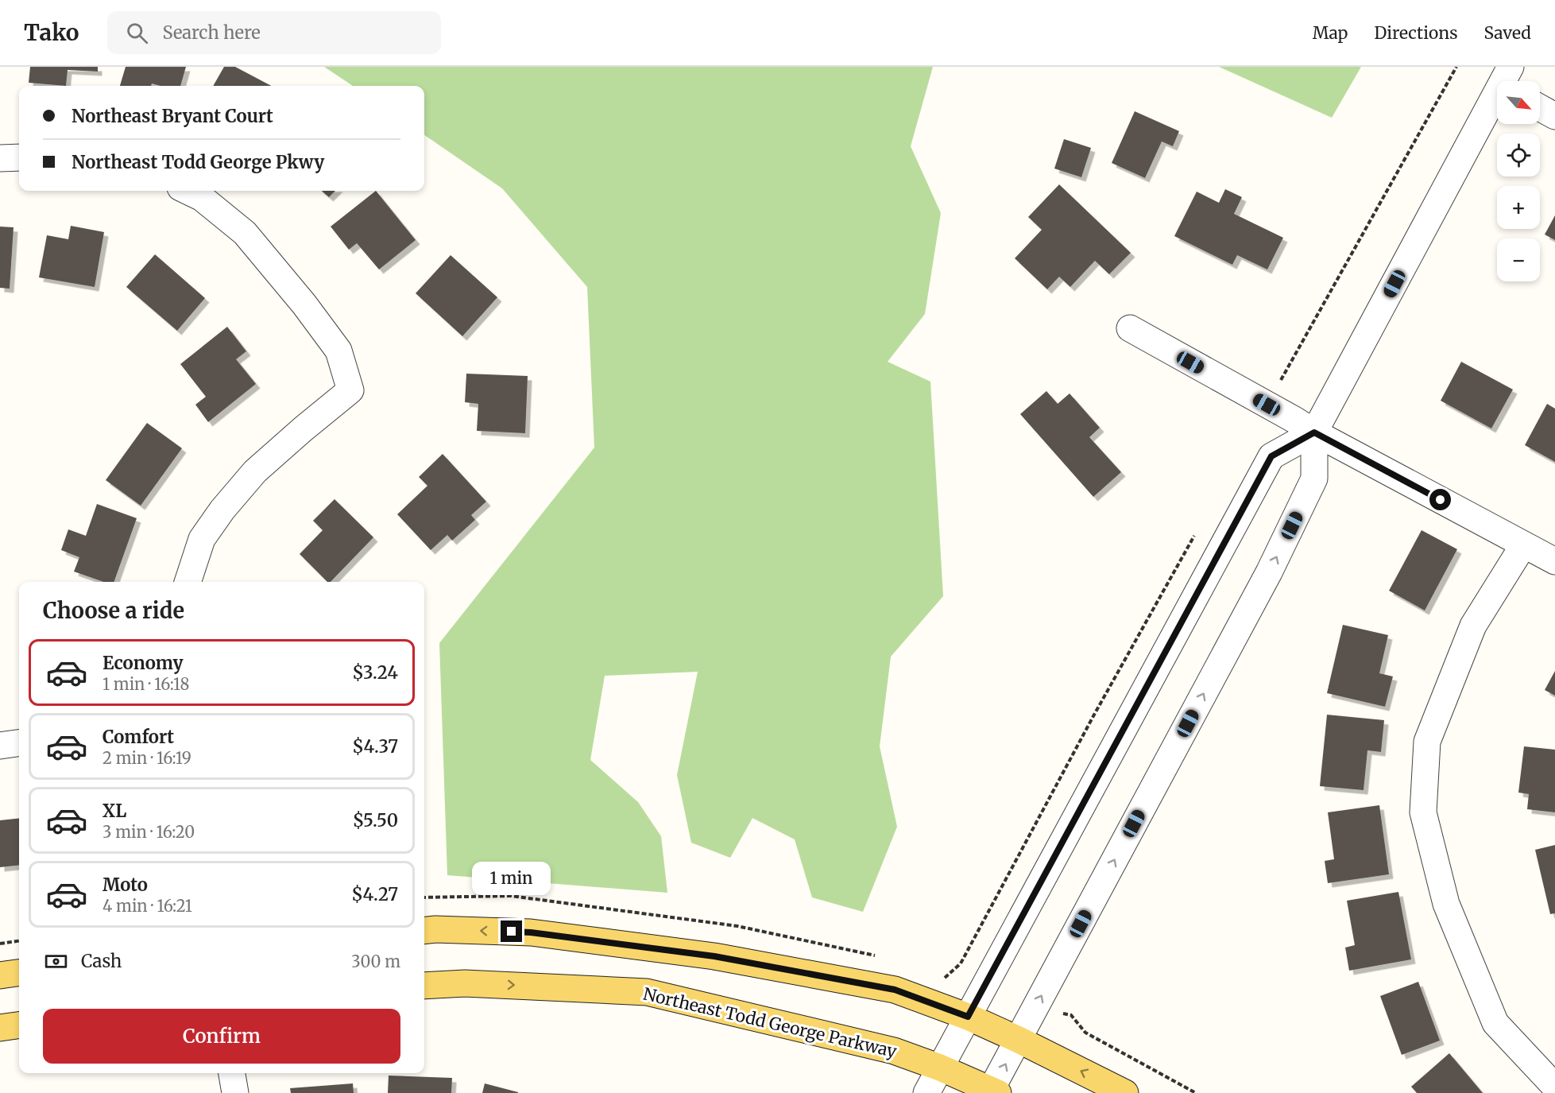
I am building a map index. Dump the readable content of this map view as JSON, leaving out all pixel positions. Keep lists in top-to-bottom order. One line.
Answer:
{"streets":{"main road":["Northeast Todd George Parkway"]},"north":"bottom right","page":{"header":"Tako","search":"Search here","nav":["Map","Directions","Saved"],"map_buttons":["+","−"],"banner":["Northeast Bryant Court","Northeast Todd George Pkwy"],"heading":"Choose a ride","list":[{"name":"Economy","note":"1 min · 16:18","value":"$3.24"},{"name":"Comfort","note":"2 min · 16:19","value":"$4.37"},{"name":"XL","note":"3 min · 16:20","value":"$5.50"},{"name":"Moto","note":"4 min · 16:21","value":"$4.27"}],"bubble":"1 min","pay":["Cash","300 m"],"buttons":"Confirm"}}
